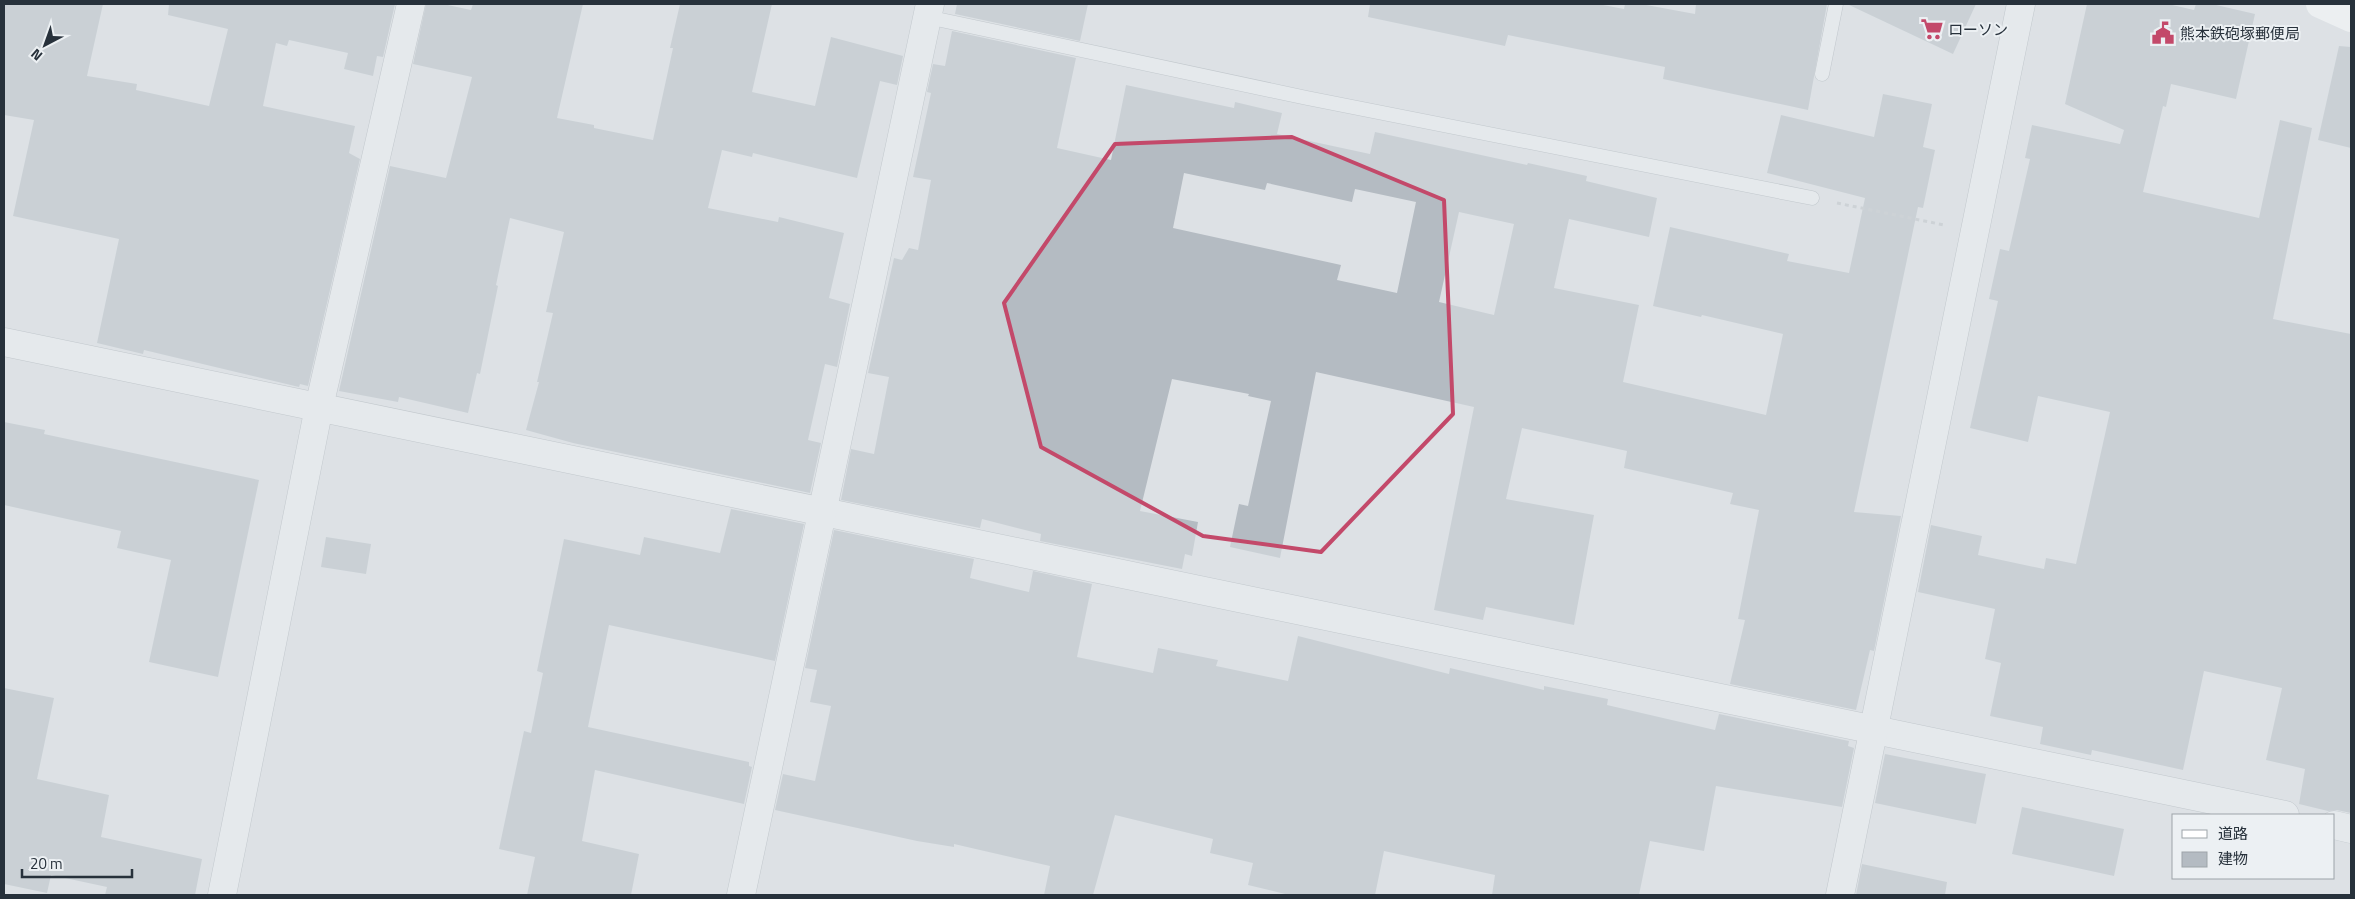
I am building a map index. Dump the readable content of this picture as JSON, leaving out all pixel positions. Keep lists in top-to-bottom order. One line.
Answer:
{"places":{"supermarket":["ローソン"],"public building":["熊本鉄砲塚郵便局"]},"legend":["道路","建物"],"scale_bar":"20 m","north":"bottom left"}
